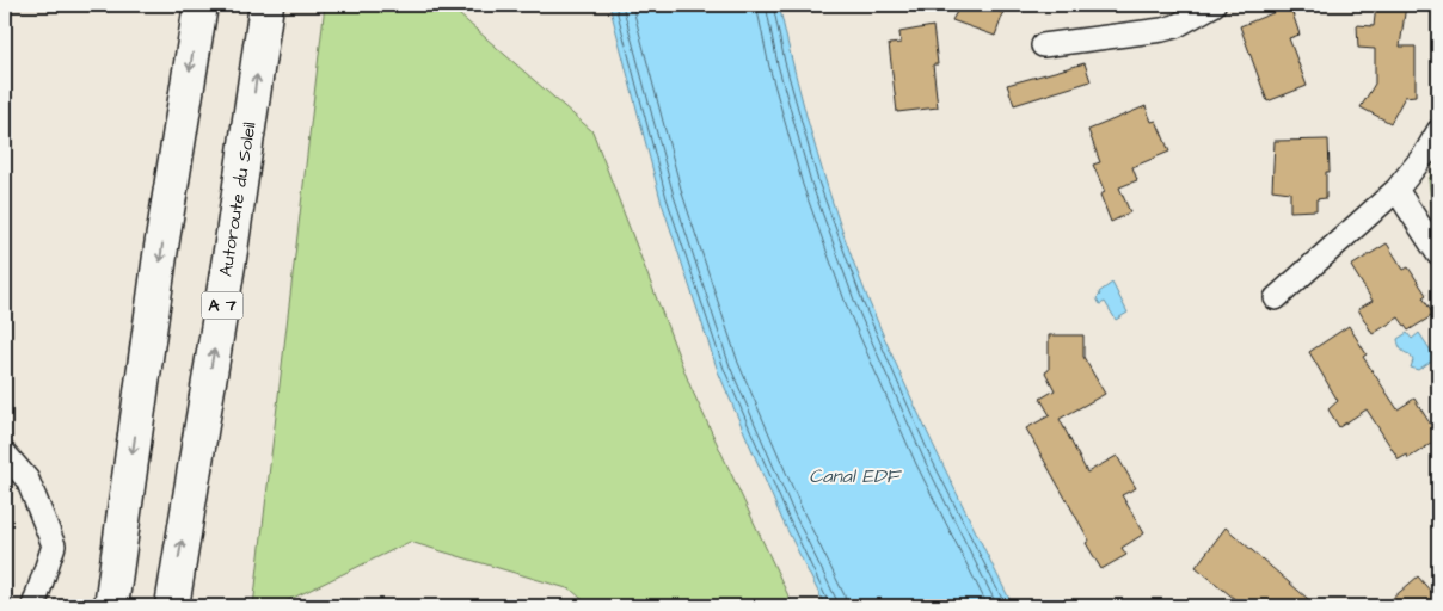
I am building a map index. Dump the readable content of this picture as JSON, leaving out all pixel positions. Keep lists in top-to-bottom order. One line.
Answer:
{"streets":{"highway":["Autoroute du Soleil","A 7"]},"water":["Canal EDF"]}
